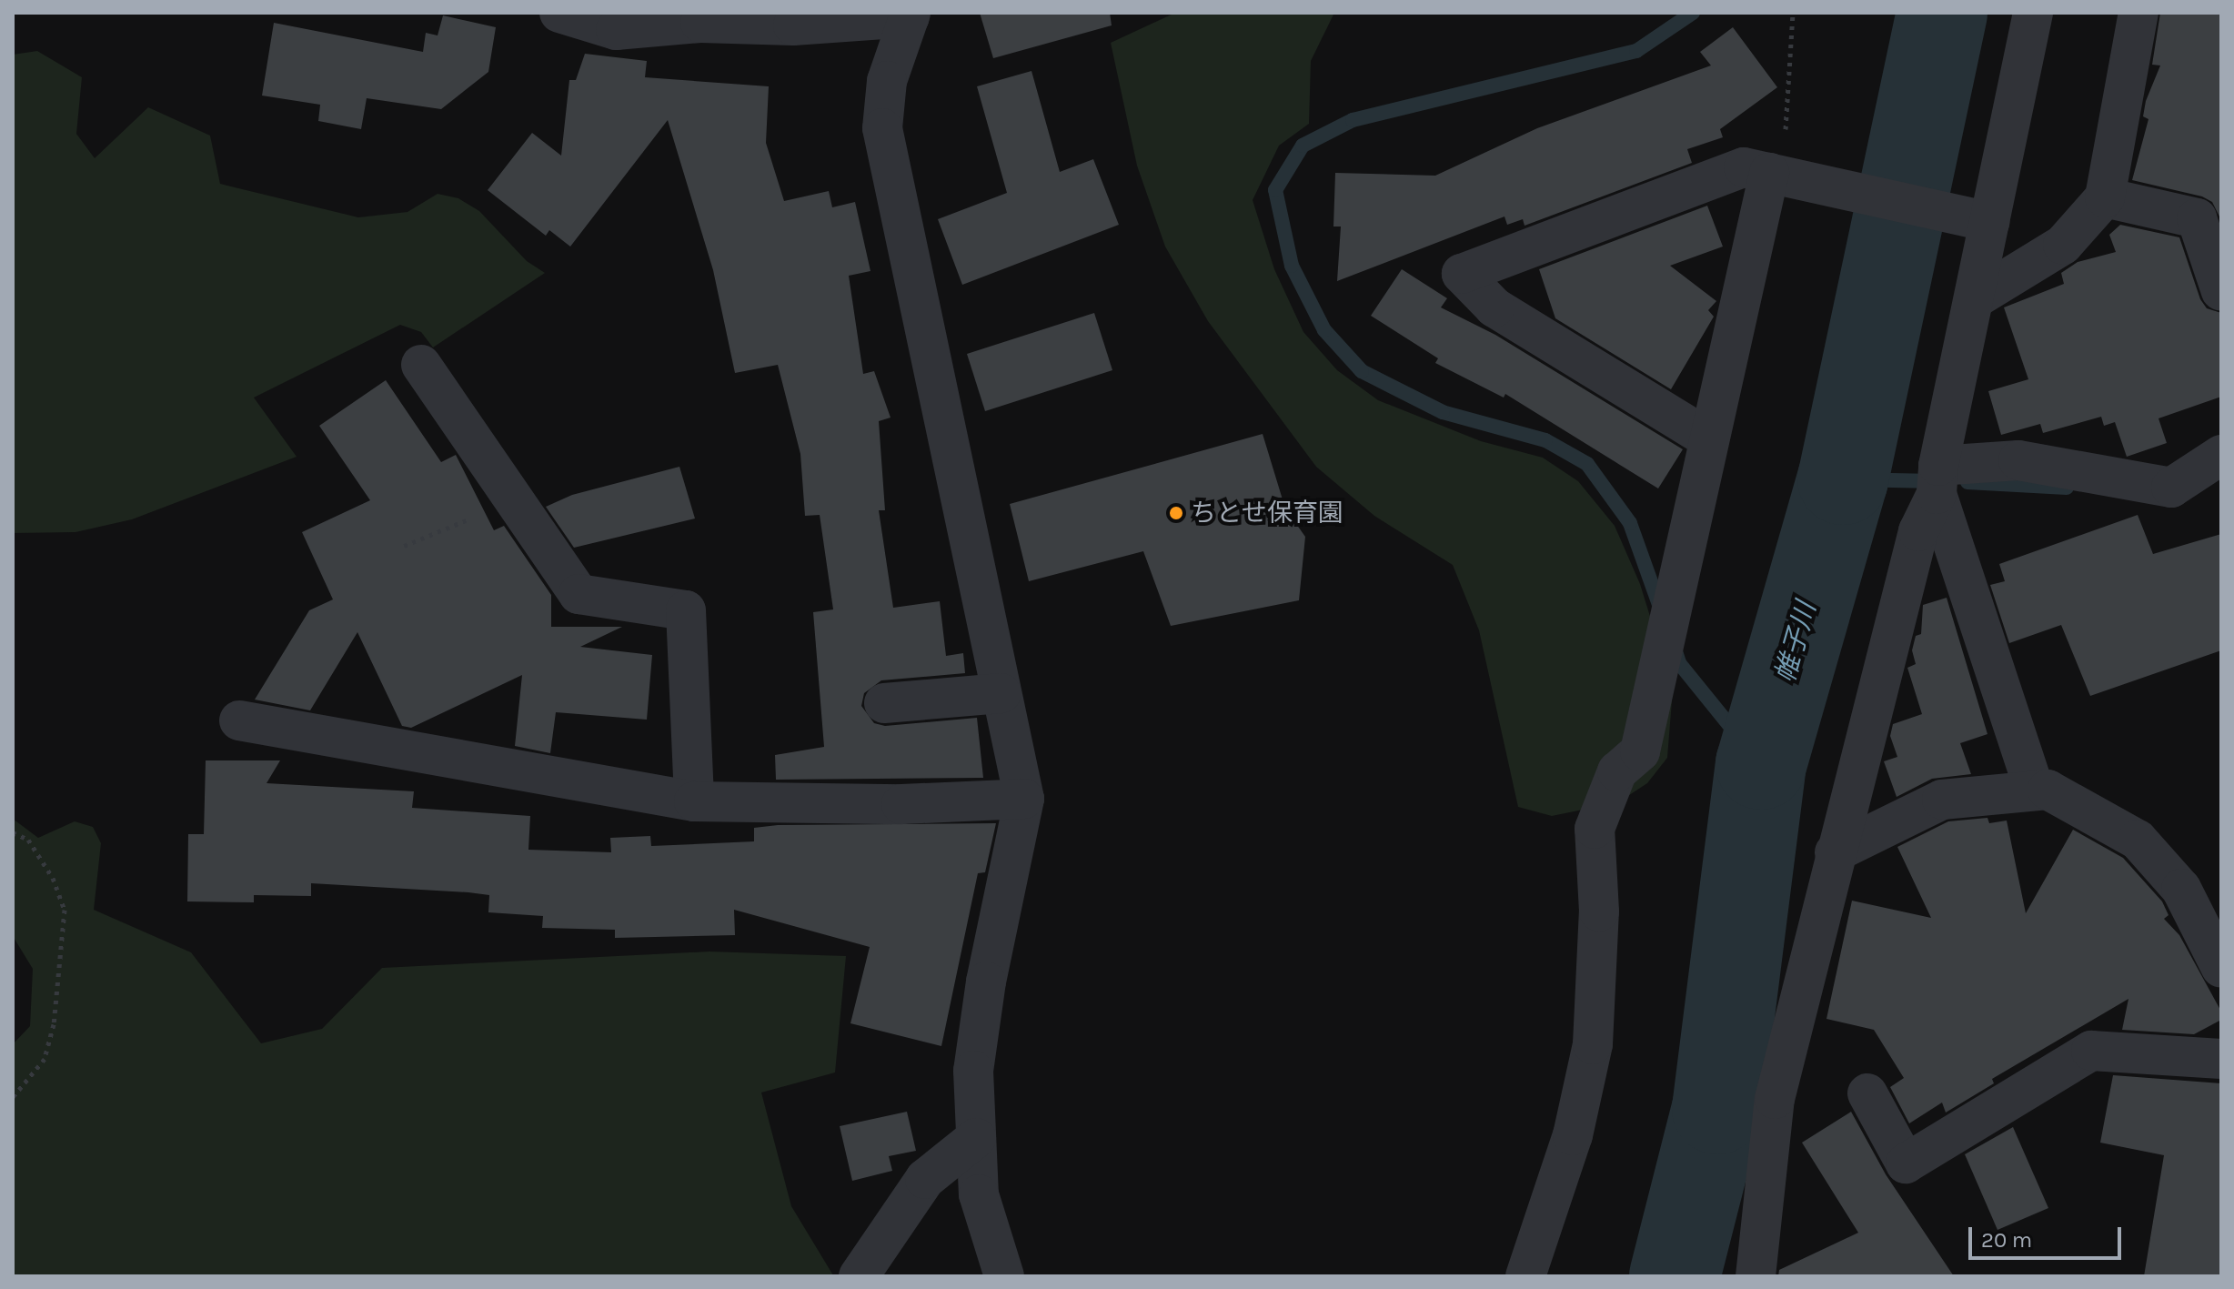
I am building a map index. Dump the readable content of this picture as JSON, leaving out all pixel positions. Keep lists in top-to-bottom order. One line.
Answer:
{"water":["帷子川"],"places":["ちとせ保育園"],"scale_bar":"20 m"}
